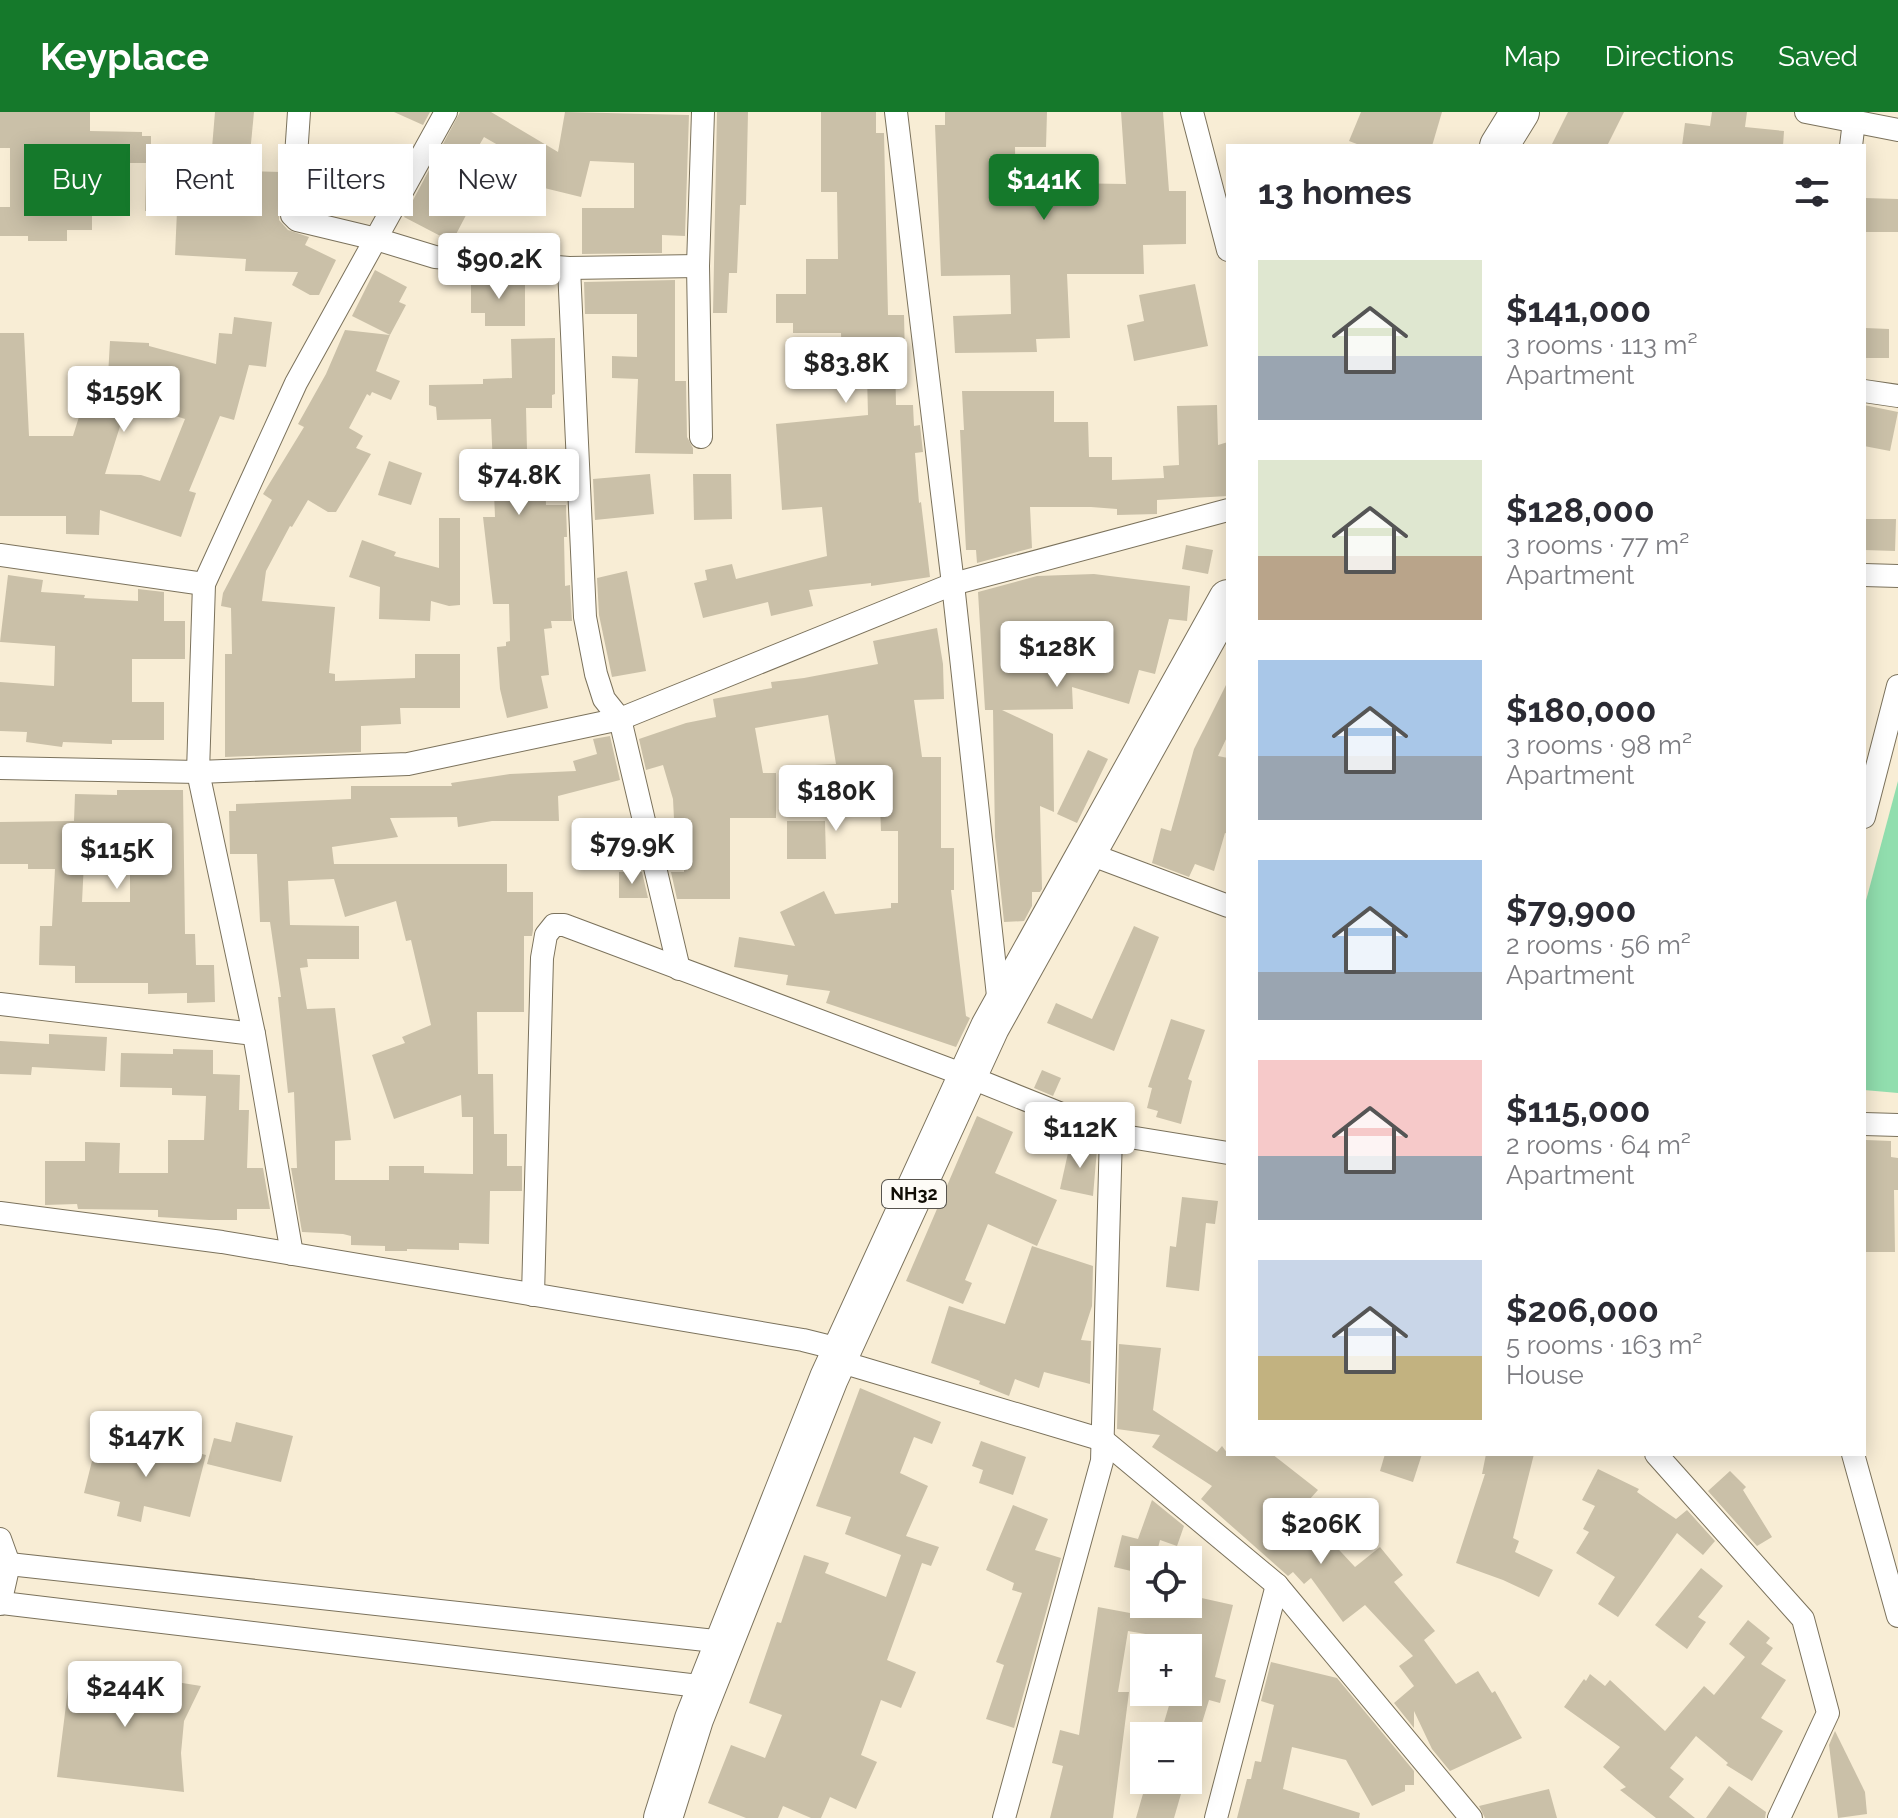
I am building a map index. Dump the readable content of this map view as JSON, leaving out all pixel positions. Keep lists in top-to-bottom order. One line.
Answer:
{"streets":{"highway":["NH32"]},"page":{"header":"Keyplace","nav":["Map","Directions","Saved"],"chip":["Buy","Rent","Filters","New"],"heading":"13 homes","price":["$141K","$90.2K","$83.8K","$159K","$74.8K","$128K","$180K","$79.9K","$115K","$112K","$147K","$206K","$244K"],"list":[{"name":"$141,000","note":"3 rooms · 113 m² · Apartment"},{"name":"$128,000","note":"3 rooms · 77 m² · Apartment"},{"name":"$180,000","note":"3 rooms · 98 m² · Apartment"},{"name":"$79,900","note":"2 rooms · 56 m² · Apartment"},{"name":"$115,000","note":"2 rooms · 64 m² · Apartment"},{"name":"$206,000","note":"5 rooms · 163 m² · House"}],"map_buttons":["+","−"]}}
